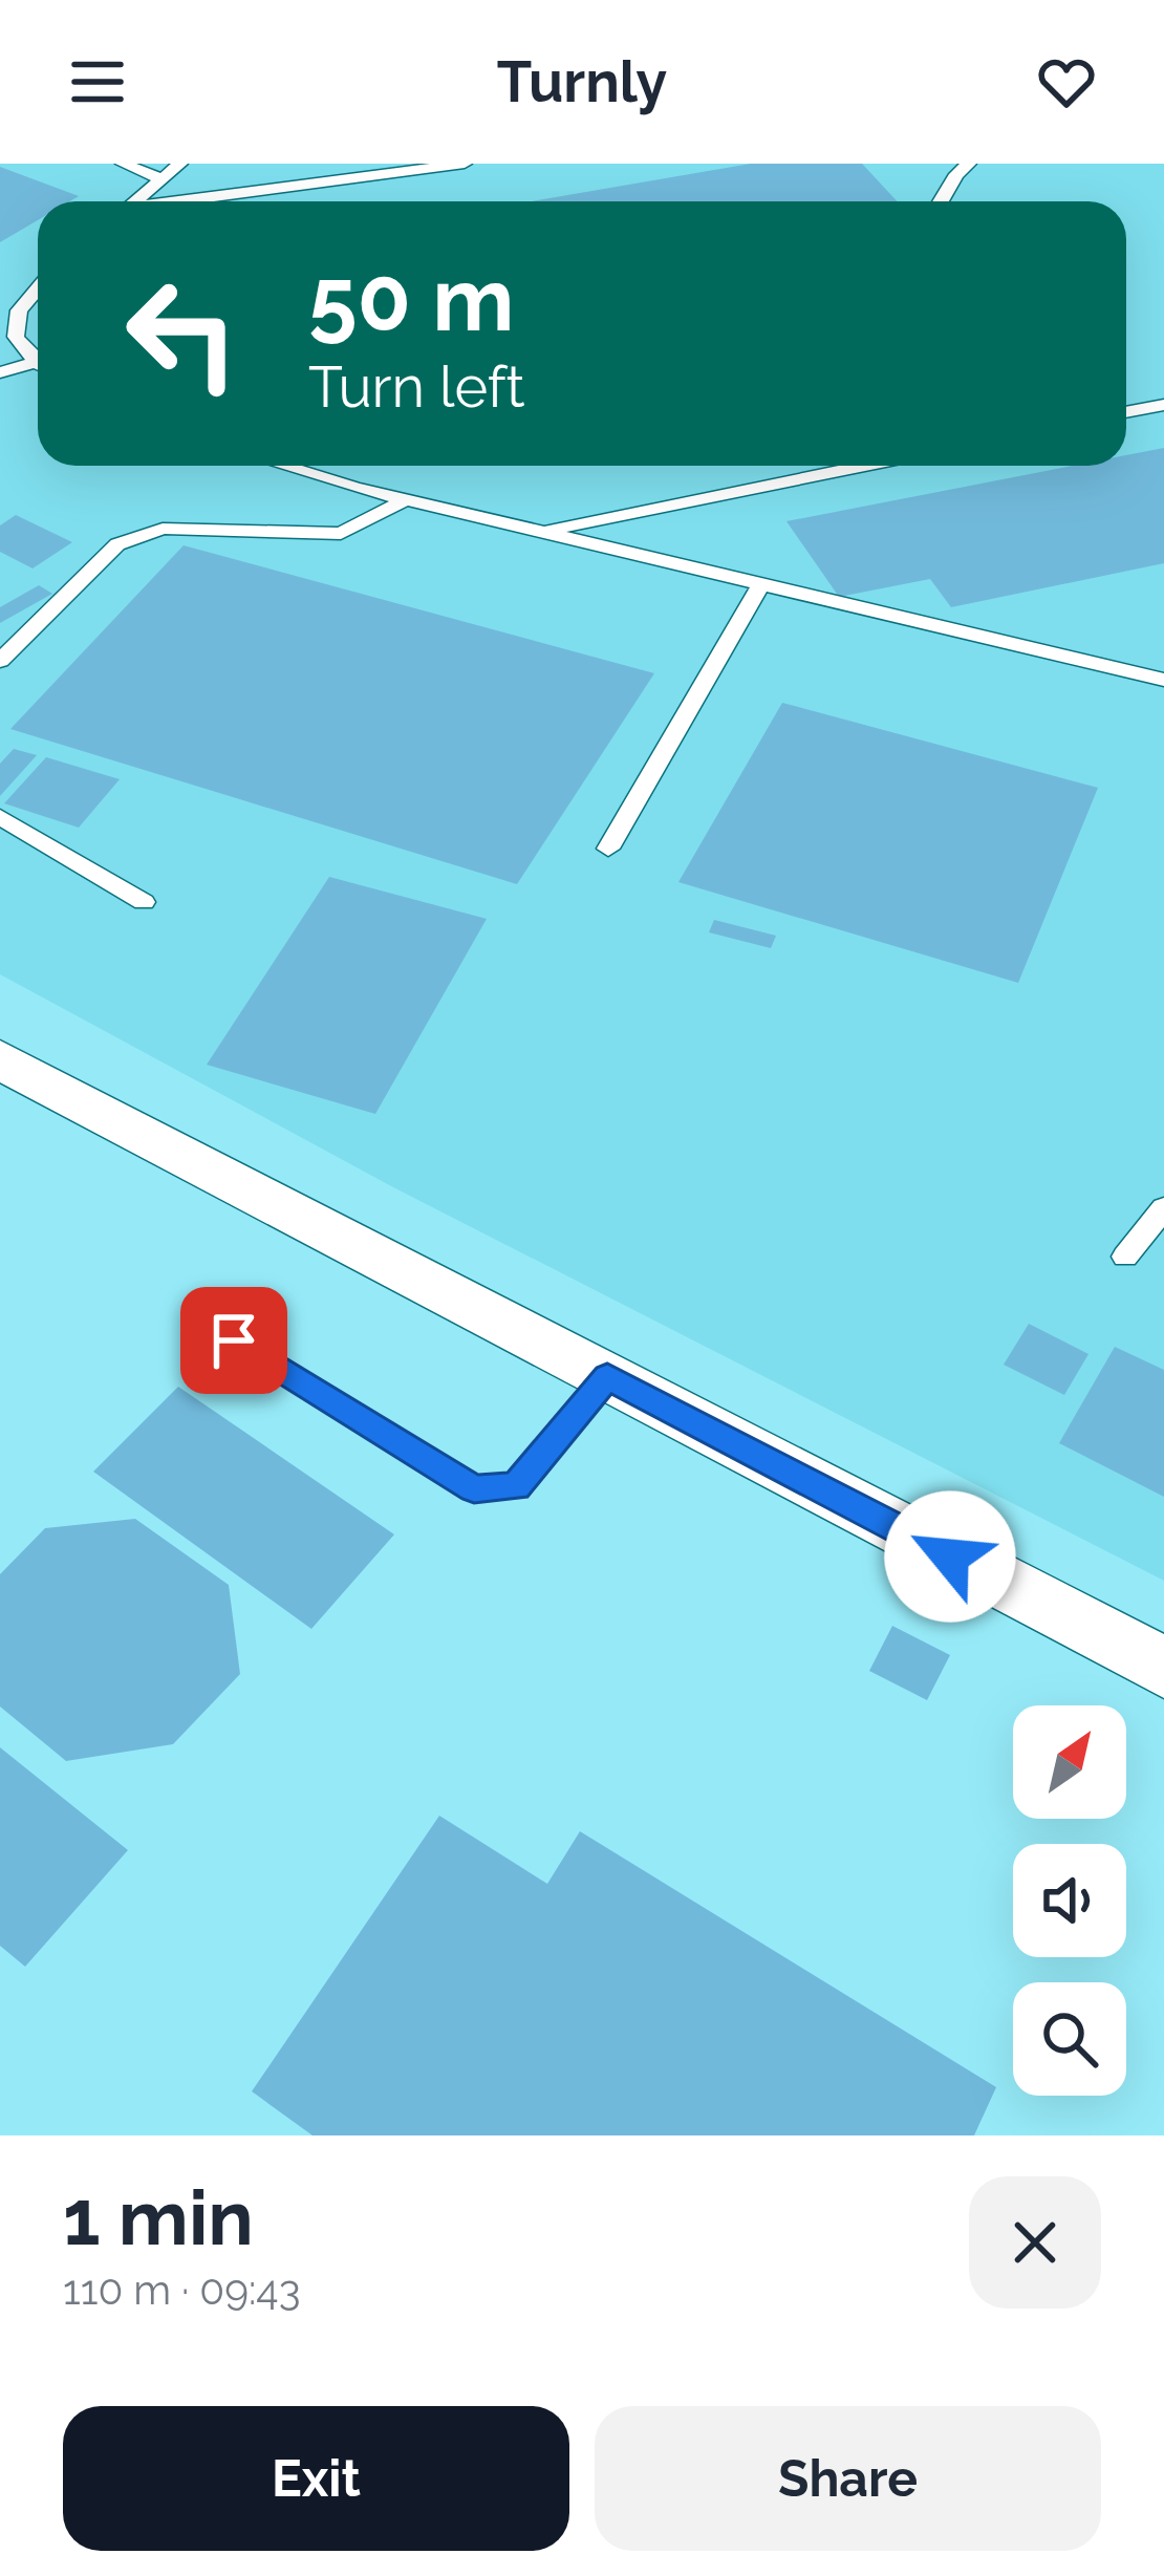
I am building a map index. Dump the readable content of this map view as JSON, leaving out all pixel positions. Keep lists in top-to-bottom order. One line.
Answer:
{"north":"top right","page":{"header":"Turnly","turn":["50 m","Turn left"],"heading":["1 min","110 m · 09:43"],"buttons":["Exit","Share"]}}
